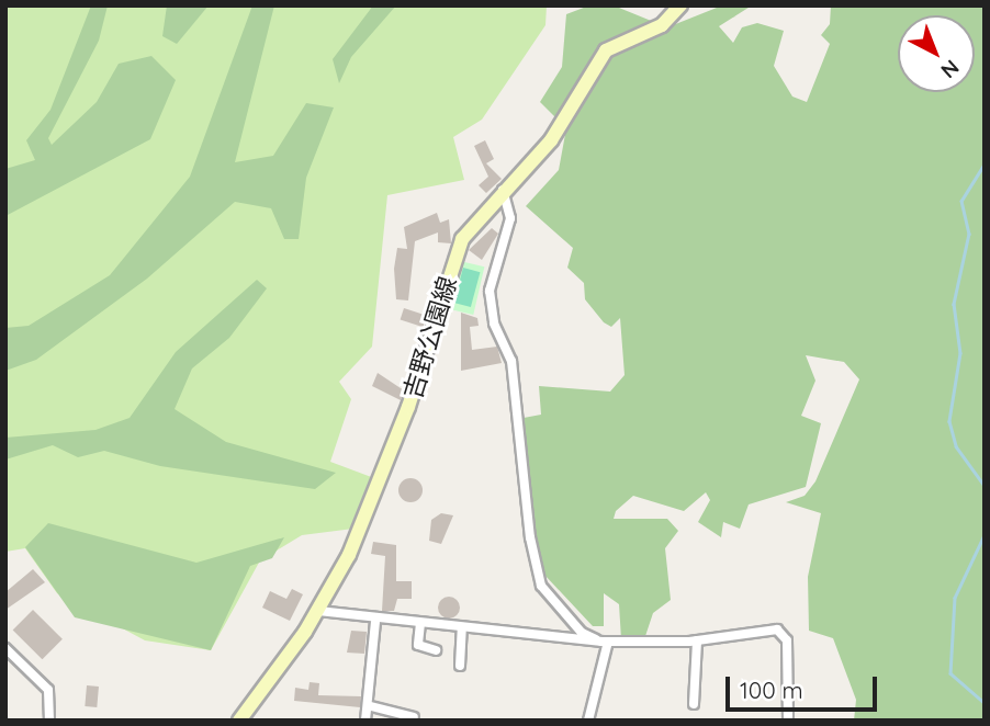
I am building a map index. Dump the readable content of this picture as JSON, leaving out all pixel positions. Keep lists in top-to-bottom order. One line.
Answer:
{"streets":{"main road":["吉野公園線"]},"scale_bar":"100 m","north":"bottom right"}
